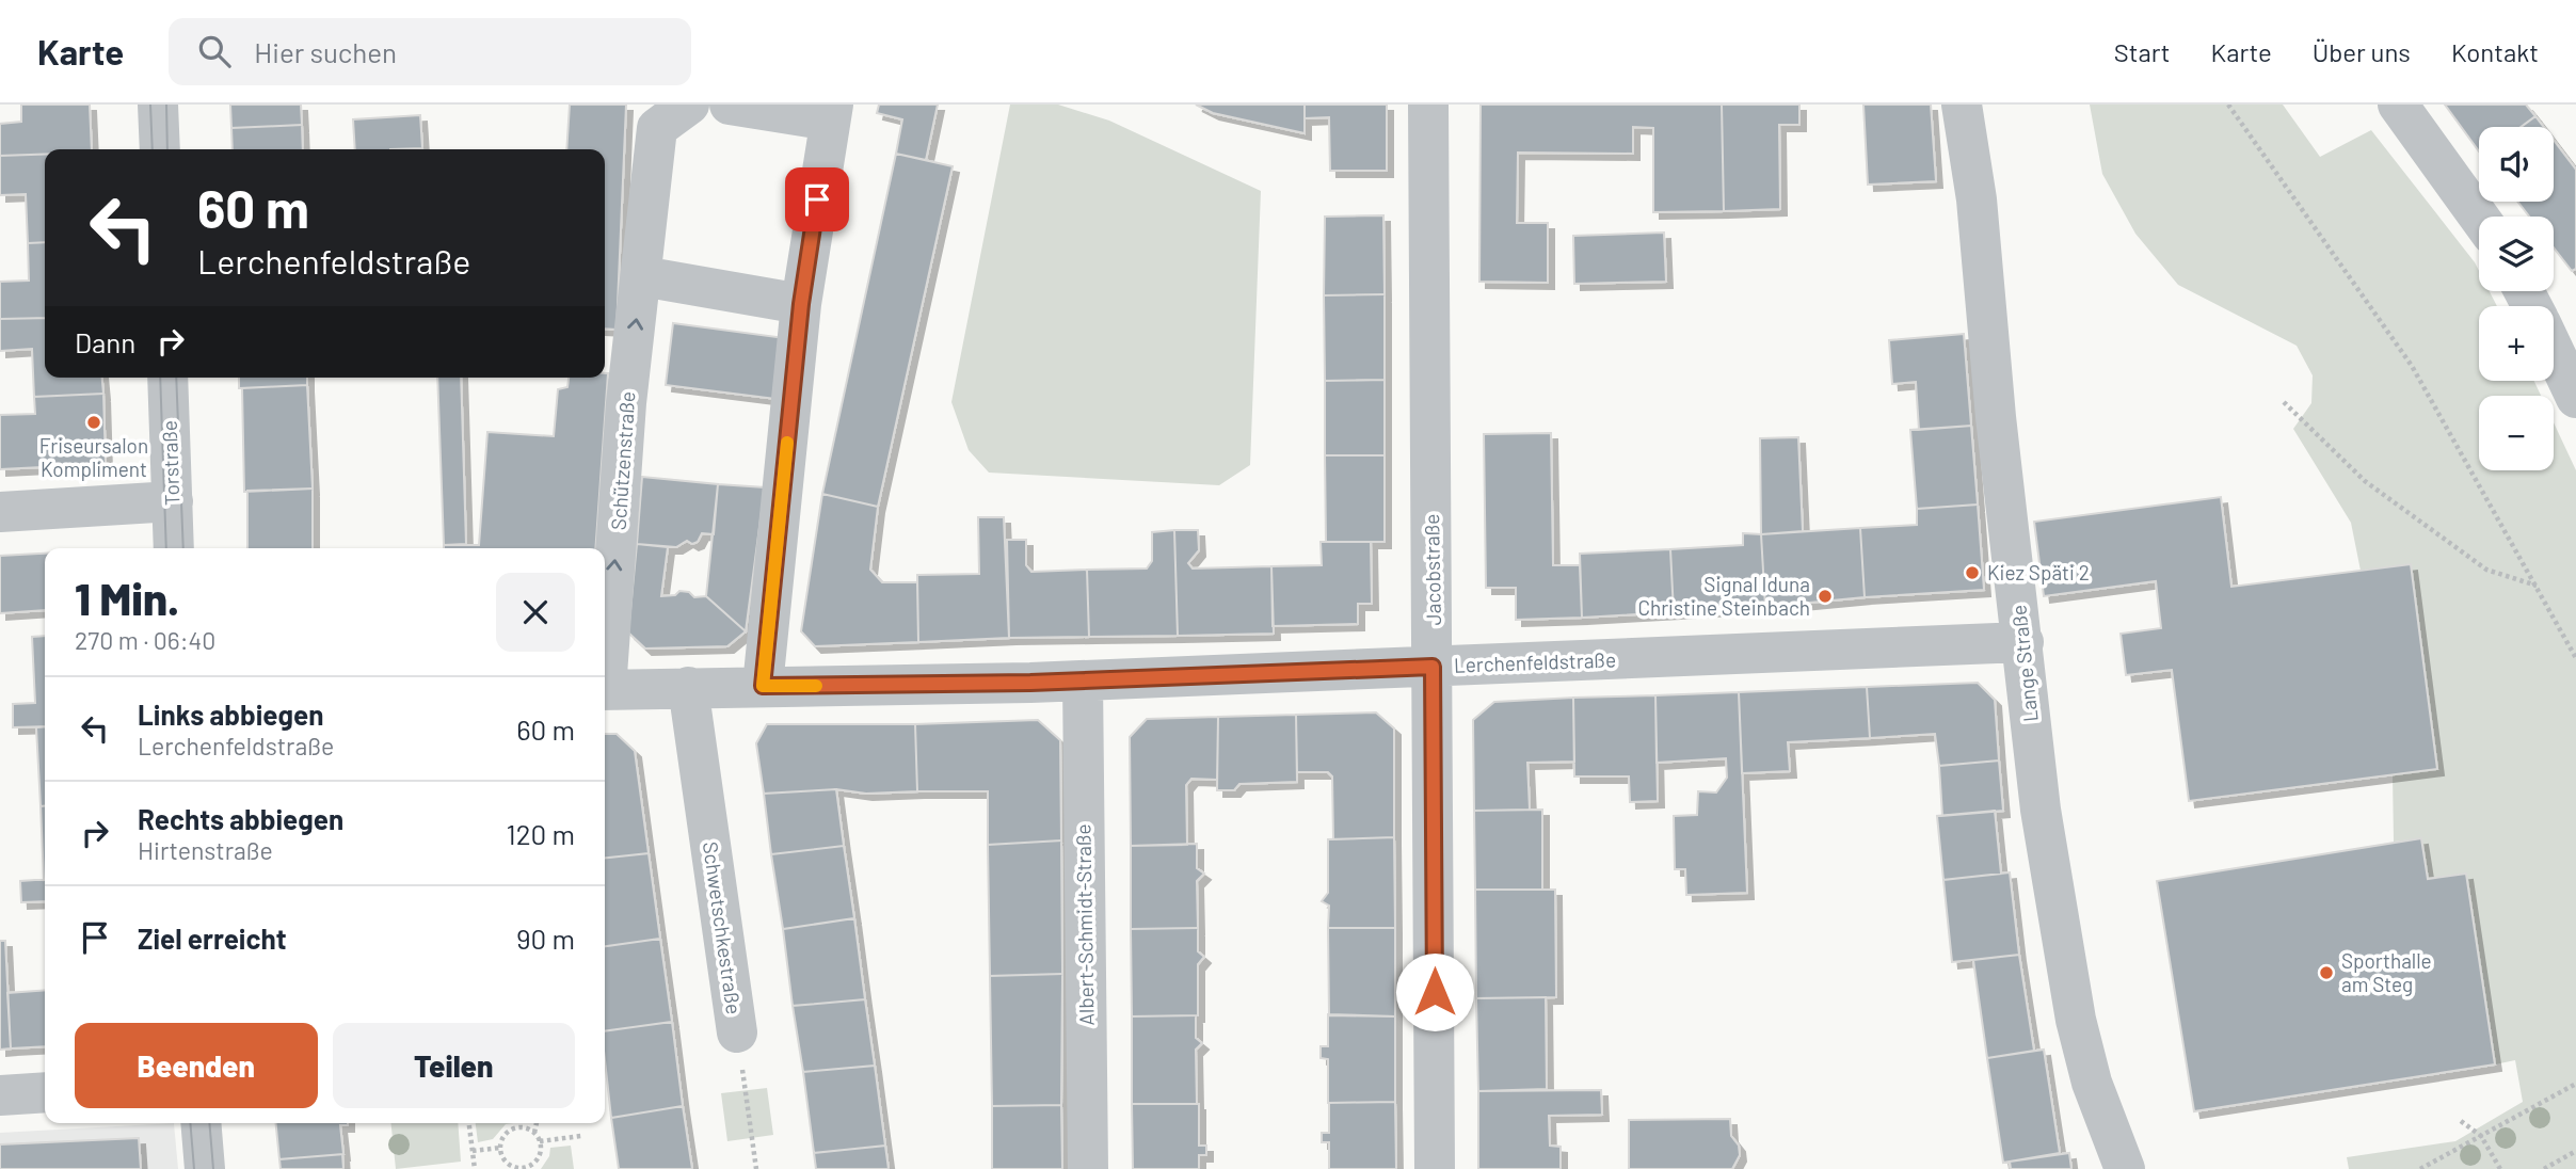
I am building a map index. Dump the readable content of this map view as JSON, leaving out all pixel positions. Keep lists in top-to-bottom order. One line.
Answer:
{"streets":{"street":["Schützenstraße","Torstraße","Jacobstraße","Lerchenfeldstraße","Lange Straße","Albert-Schmidt-Straße","Schwetschkestraße"]},"crossings":[["Jacobstraße","Lerchenfeldstraße"],["Lerchenfeldstraße","Lange Straße"],["Lerchenfeldstraße","Albert-Schmidt-Straße"],["Lerchenfeldstraße","Schwetschkestraße"]],"places":["Friseursalon Kompliment","Kiez Späti 2","Signal Iduna Christine Steinbach","Sporthalle am Steg"],"page":{"header":"Karte","search":"Hier suchen","nav":["Start","Karte","Über uns","Kontakt"],"map_buttons":["+","−"],"turn":["60 m","Lerchenfeldstraße"],"then":"Dann","heading":["1 Min.","270 m · 06:40"],"list":[{"name":"Links abbiegen","note":"Lerchenfeldstraße","value":"60 m"},{"name":"Rechts abbiegen","note":"Hirtenstraße","value":"120 m"},{"name":"Ziel erreicht","value":"90 m"}],"buttons":["Beenden","Teilen"]}}
